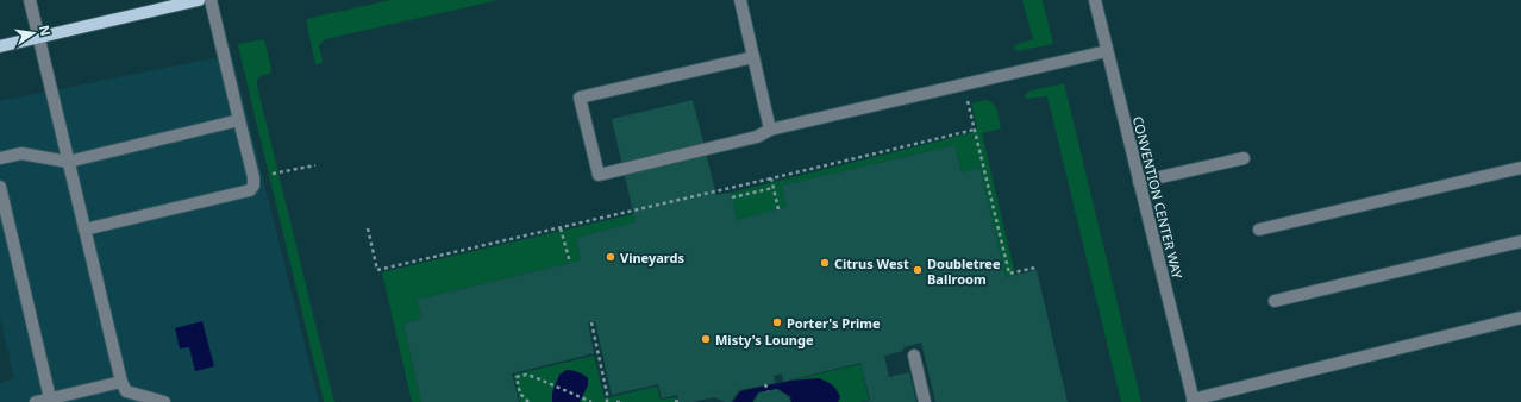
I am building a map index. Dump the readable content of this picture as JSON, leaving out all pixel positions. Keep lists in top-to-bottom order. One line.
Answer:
{"streets":{"street":["CONVENTION CENTER WAY"]},"places":["Vineyards","Citrus West","Doubletree Ballroom","Porter's Prime","Misty's Lounge"],"north":"right"}
